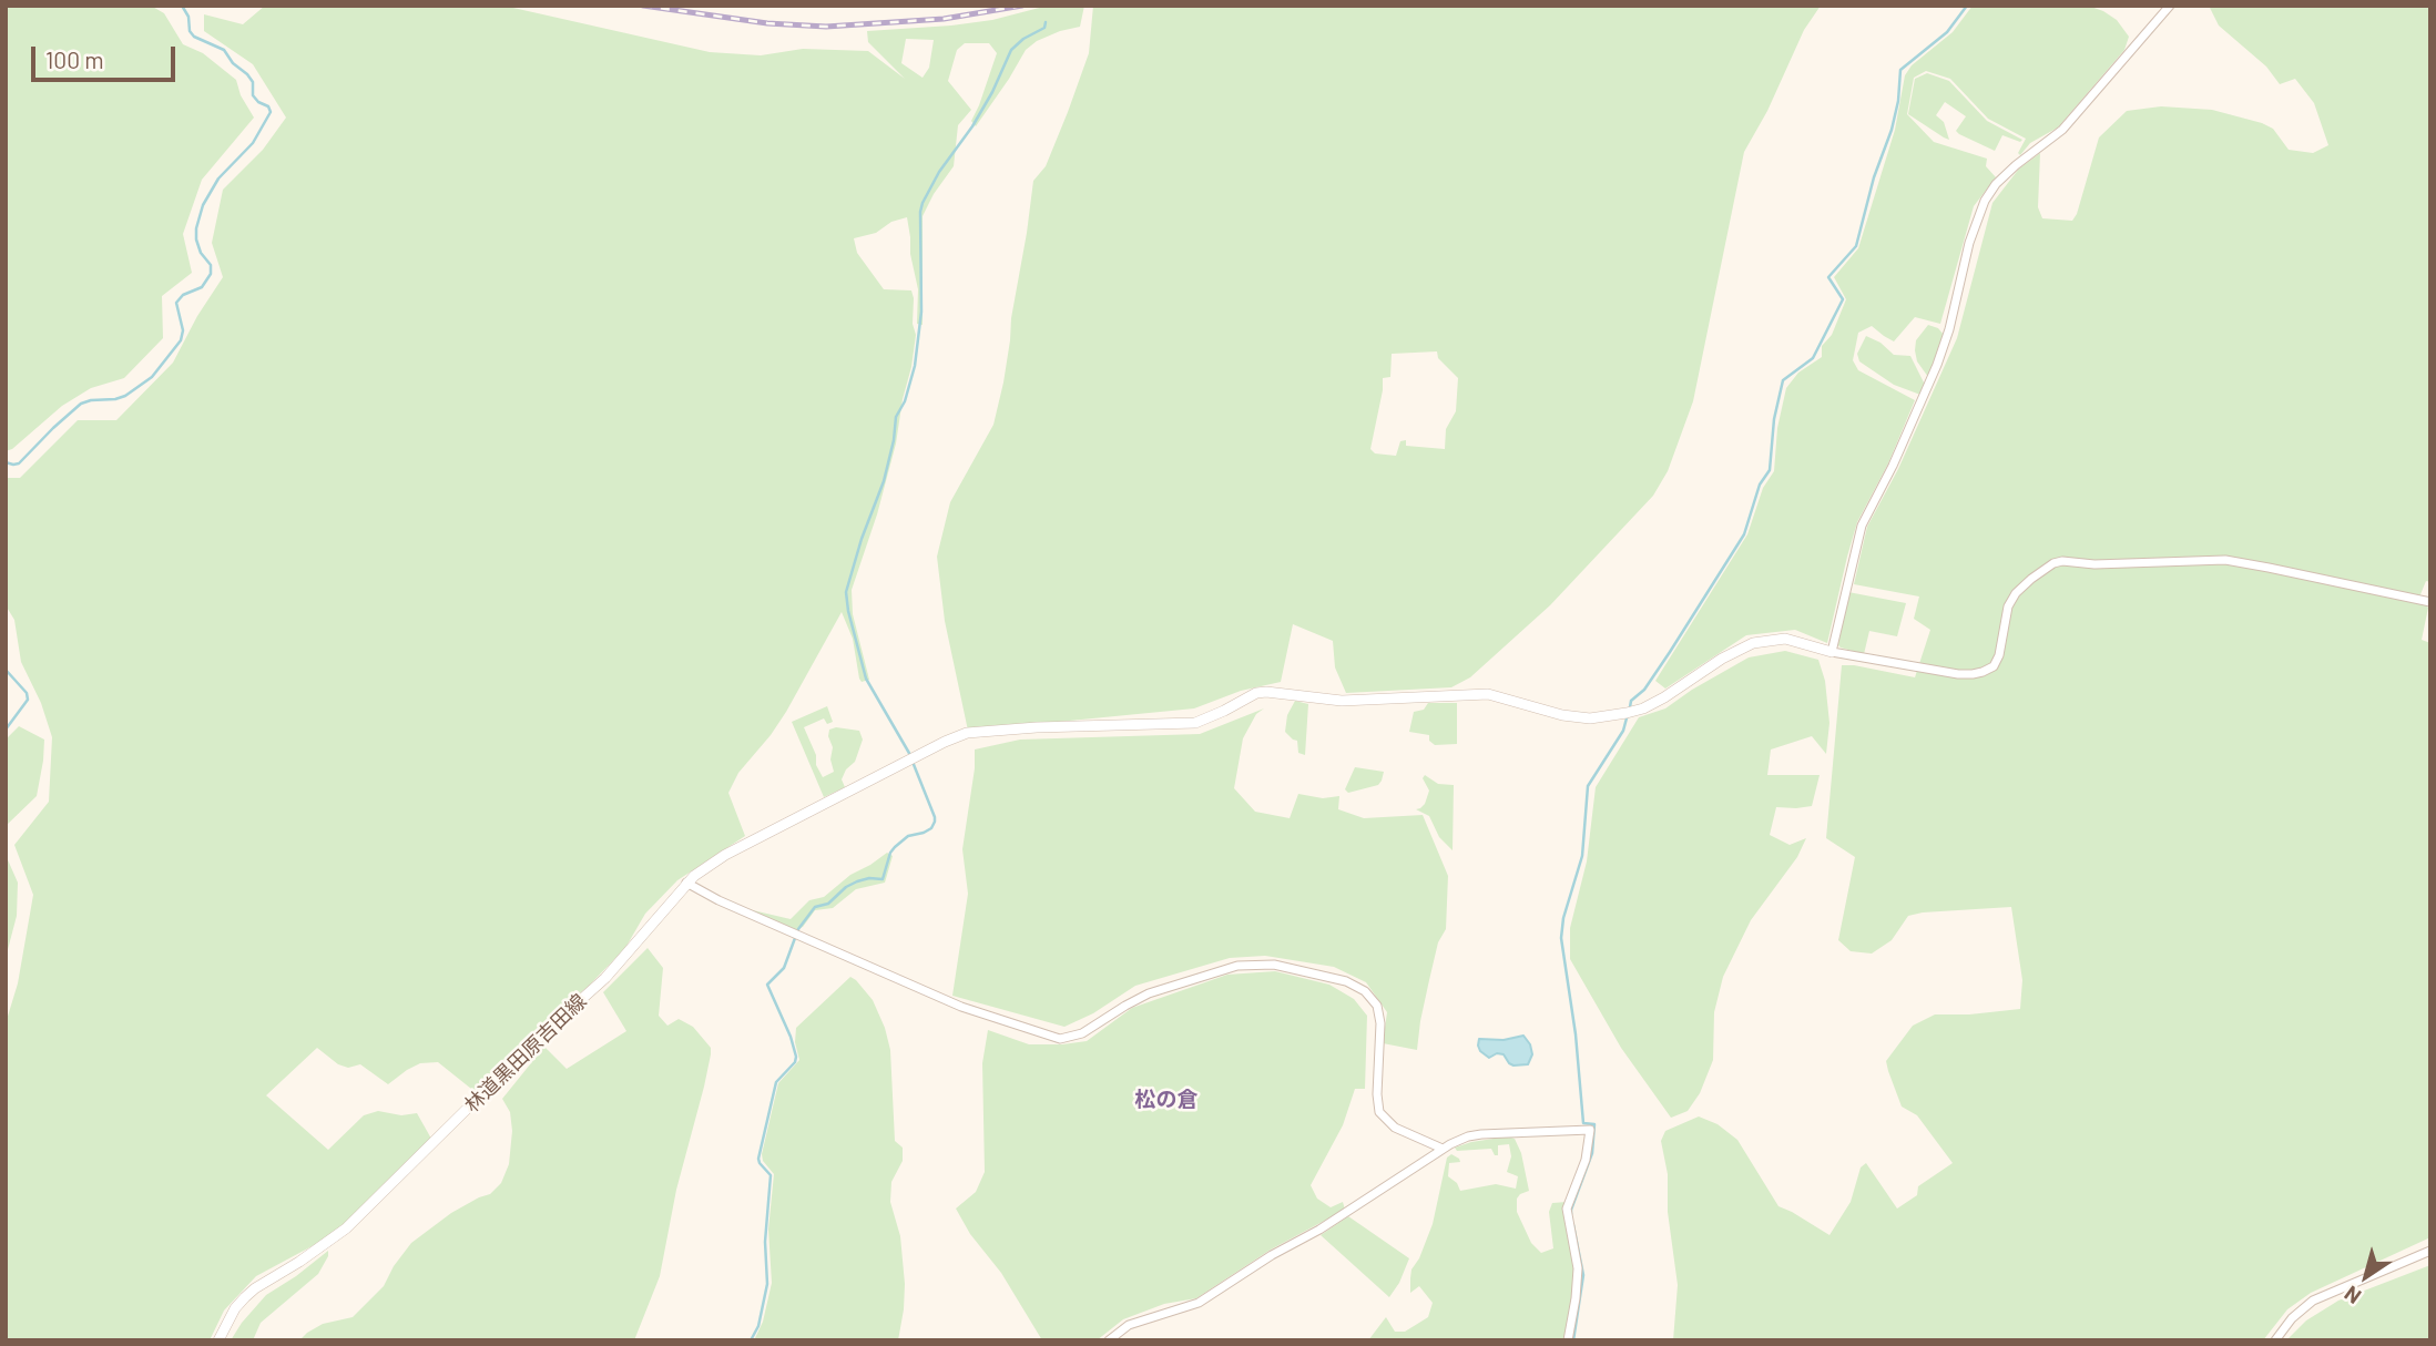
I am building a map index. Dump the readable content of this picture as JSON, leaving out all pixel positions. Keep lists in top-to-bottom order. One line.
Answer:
{"streets":{"street":["林道黒田原吉田線"]},"districts":["松の倉"],"scale_bar":"100 m","north":"bottom left"}
